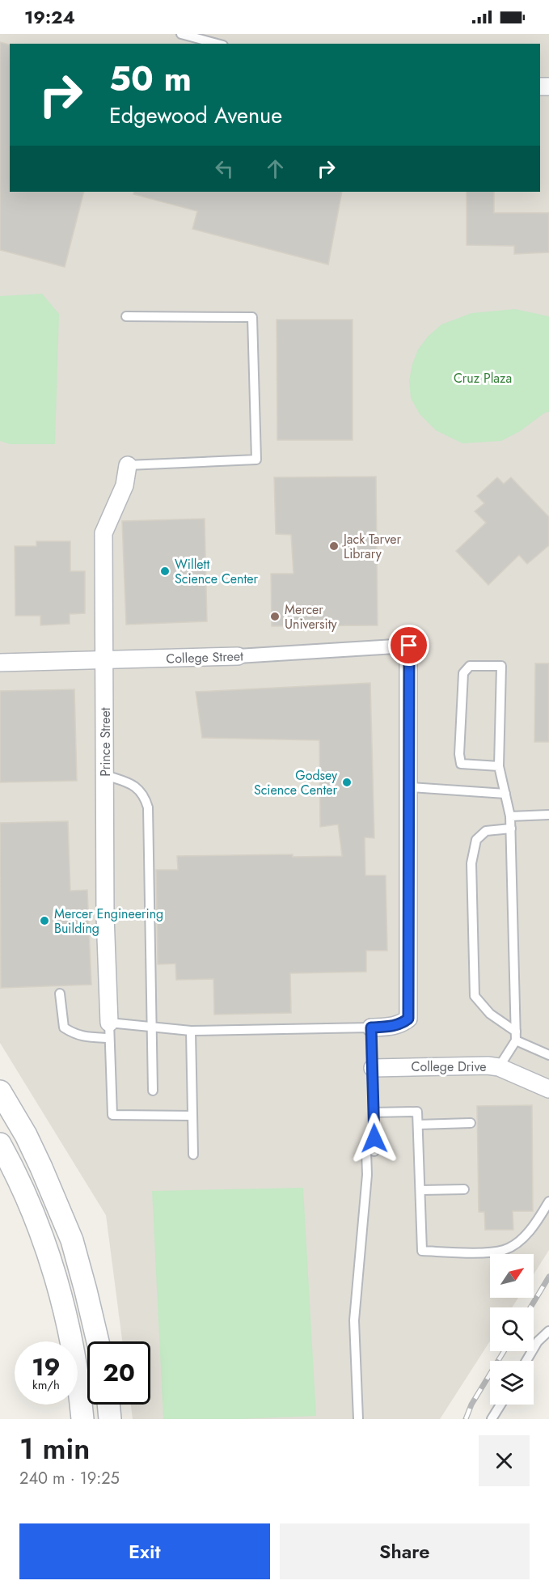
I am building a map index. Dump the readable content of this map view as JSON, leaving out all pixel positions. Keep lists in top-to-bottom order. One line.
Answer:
{"streets":{"street":["College Street","Prince Street","College Drive"]},"crossings":[["College Street","Prince Street"]],"parks":["Cruz Plaza"],"places":["Jack Tarver Library","Willett Science Center","Mercer University","Godsey Science Center","Mercer Engineering Building"],"north":"top right","page":{"status":"19:24","turn":["50 m","Edgewood Avenue"],"speed":"19 km/h","limit":"20","heading":["1 min","240 m · 19:25"],"buttons":["Exit","Share"]}}
